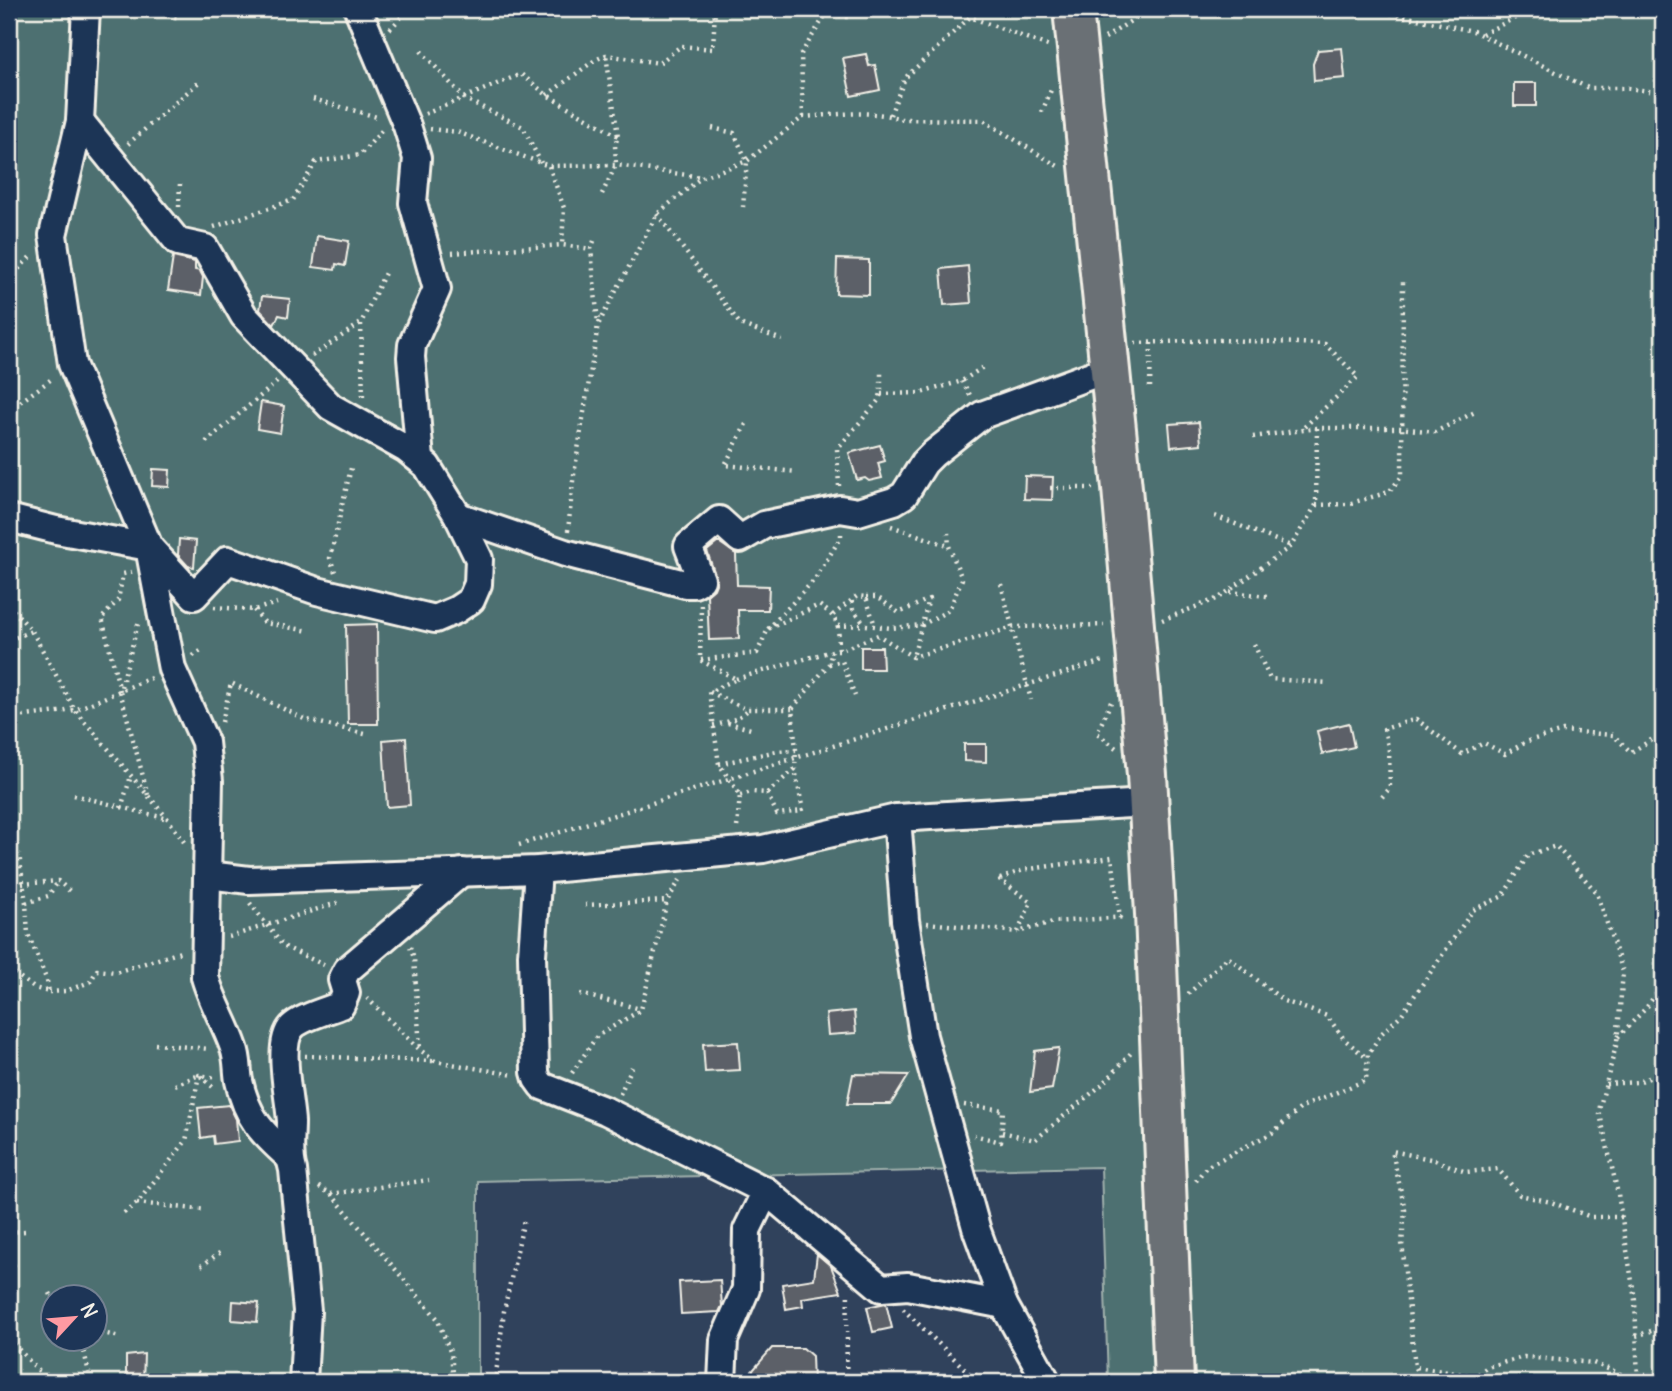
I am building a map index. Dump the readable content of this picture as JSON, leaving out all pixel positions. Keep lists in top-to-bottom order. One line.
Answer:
{"north":"top right"}
